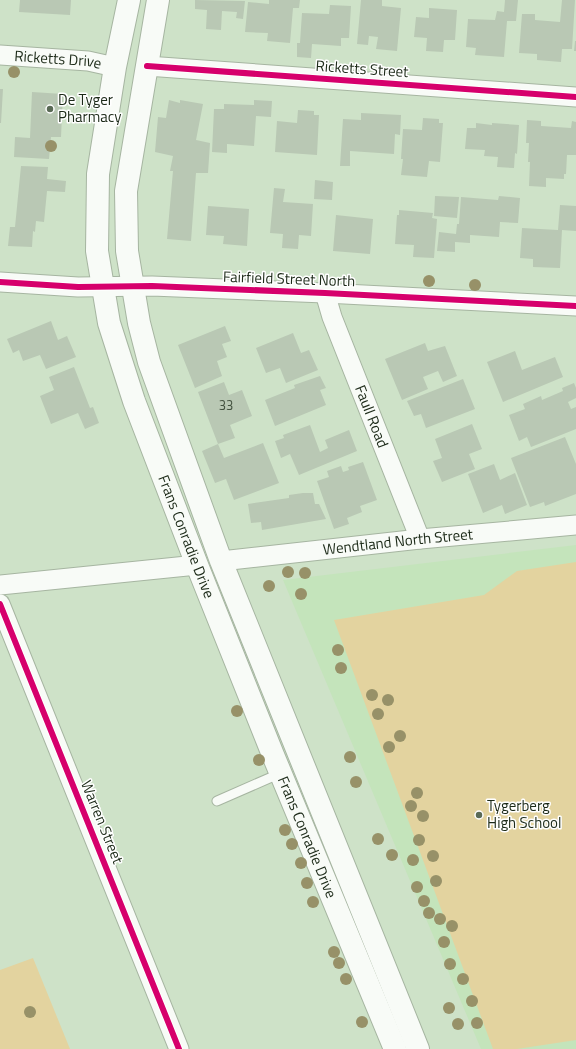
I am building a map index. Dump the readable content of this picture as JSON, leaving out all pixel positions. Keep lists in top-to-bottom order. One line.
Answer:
{"streets":{"main road":["Frans Conradie Drive"],"street":["Ricketts Drive","Ricketts Street","Fairfield Street North","Faull Road","Wendtland North Street","Warren Street"]},"crossings":[["Ricketts Drive","Frans Conradie Drive"],["Ricketts Street","Frans Conradie Drive"],["Fairfield Street North","Faull Road"],["Fairfield Street North","Frans Conradie Drive"],["Faull Road","Wendtland North Street"],["Frans Conradie Drive","Wendtland North Street"]],"places":["De Tyger Pharmacy","Tygerberg High School"],"house_numbers":["33"]}
